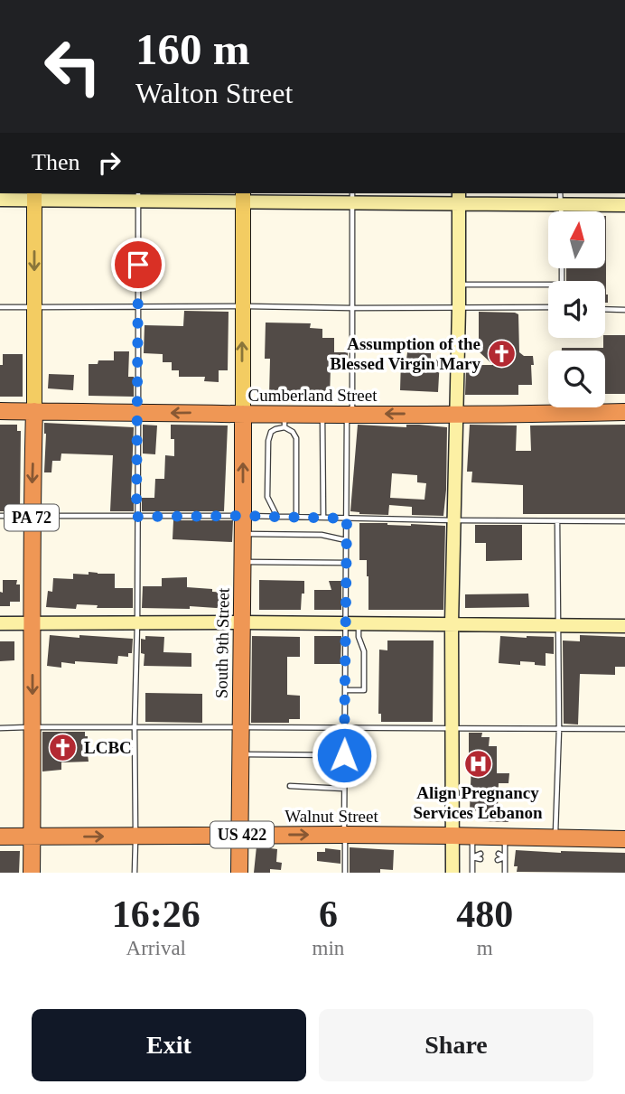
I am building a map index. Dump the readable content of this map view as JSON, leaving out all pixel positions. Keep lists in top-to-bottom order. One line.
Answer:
{"streets":{"highway":["Cumberland Street","PA 72","South 9th Street","Walnut Street","US 422"]},"crossings":[["Cumberland Street","PA 72"],["Cumberland Street","South 9th Street"],["PA 72","Walnut Street"],["South 9th Street","Walnut Street"]],"places":{"church":["Assumption of the Blessed Virgin Mary","LCBC"],"hospital":["Align Pregnancy Services Lebanon"]},"north":"top","page":{"turn":["160 m","Walton Street"],"then":"Then","eta":["16:26","Arrival","6","min","480","m"],"buttons":["Exit","Share"]}}
